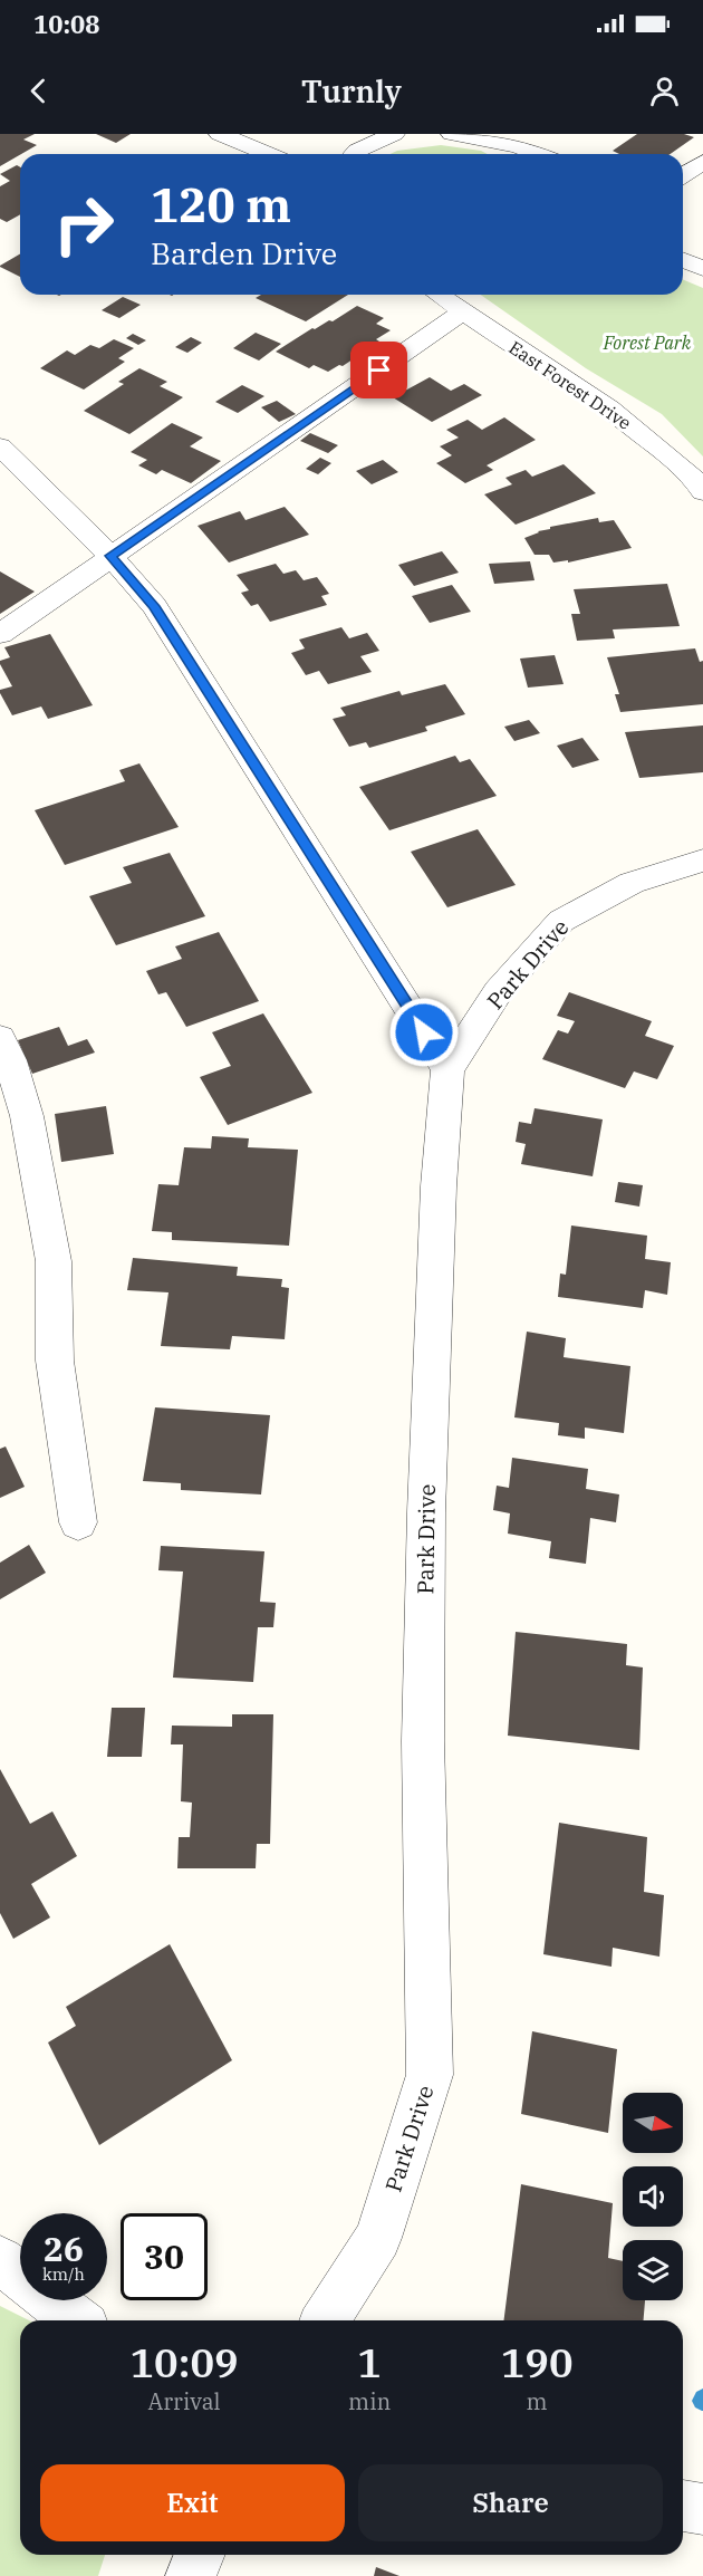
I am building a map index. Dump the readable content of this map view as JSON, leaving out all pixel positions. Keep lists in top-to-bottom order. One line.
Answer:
{"streets":{"street":["East Forest Drive","Park Drive"]},"parks":["Forest Park"],"north":"right","page":{"status":"10:08","header":"Turnly","turn":["120 m","Barden Drive"],"speed":"26 km/h","limit":"30","eta":["10:09","Arrival","1","min","190","m"],"buttons":["Exit","Share"]}}
